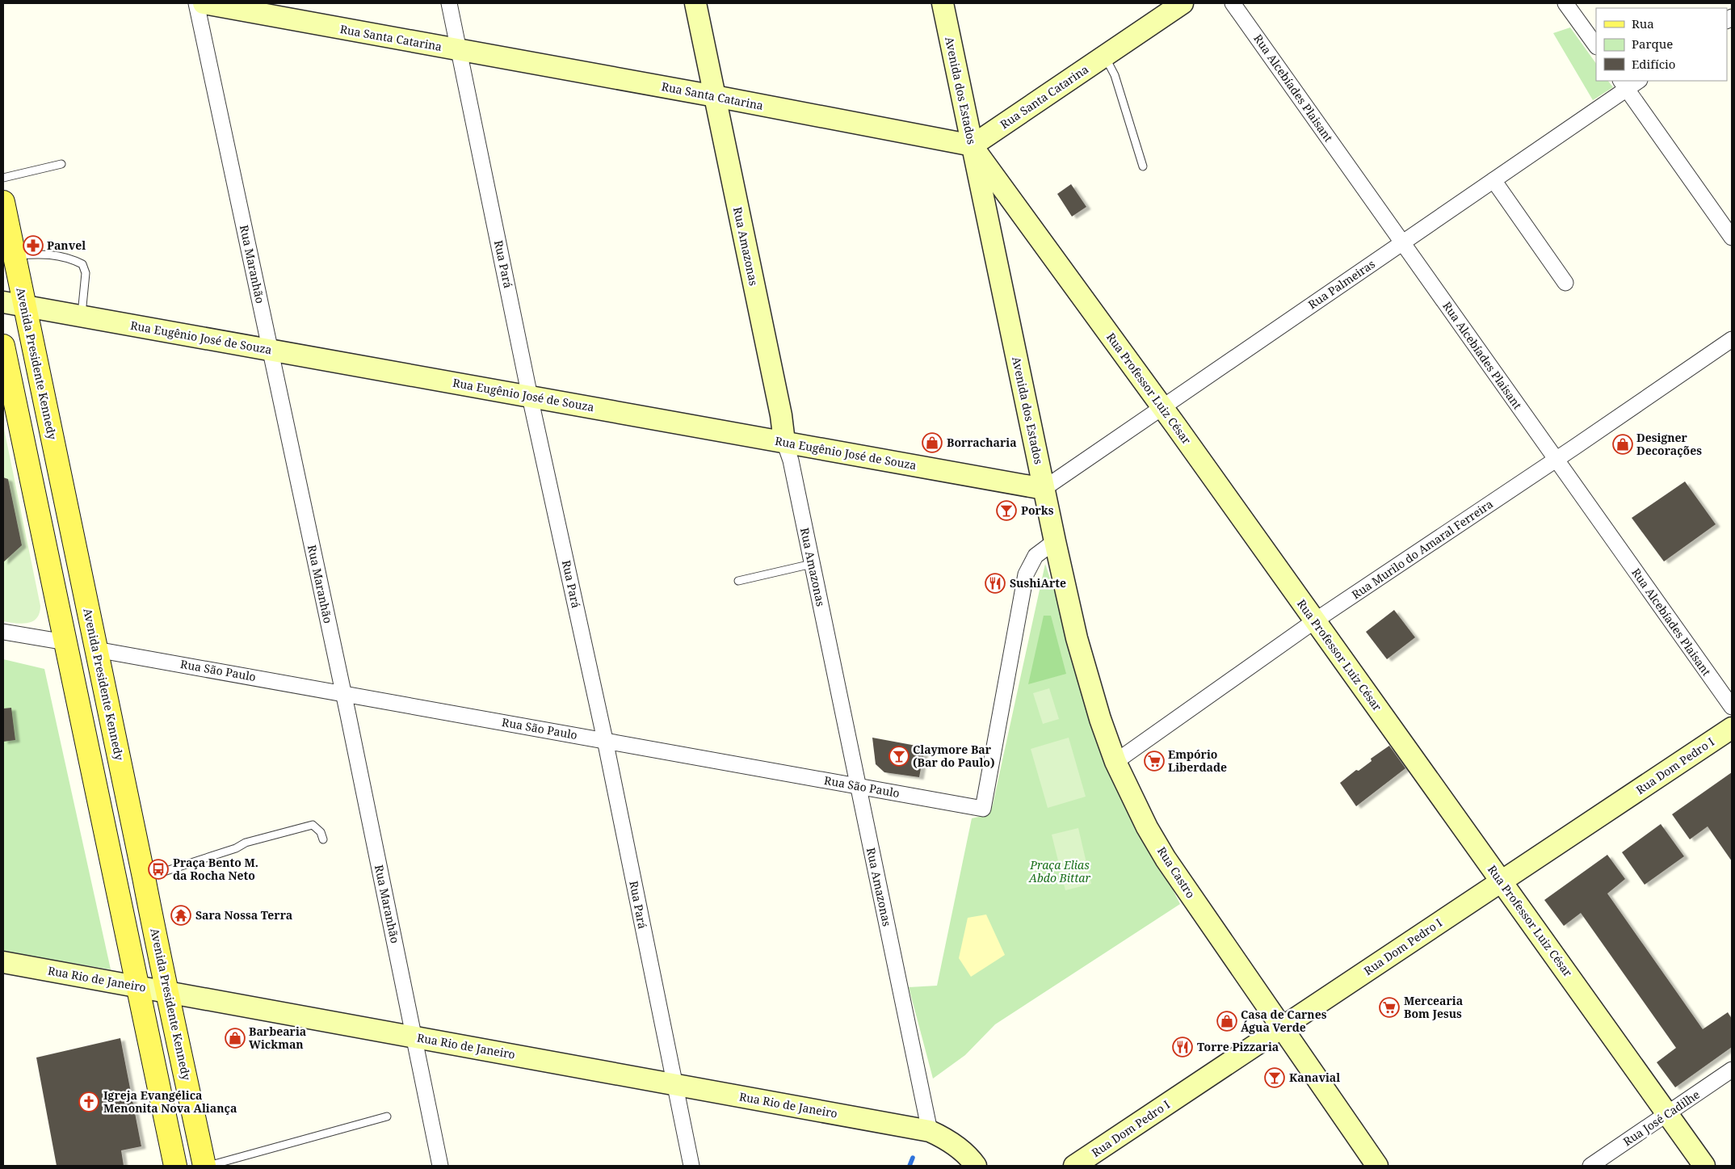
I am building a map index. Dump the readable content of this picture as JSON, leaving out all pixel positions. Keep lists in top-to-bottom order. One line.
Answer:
{"streets":{"main road":["Avenida Presidente Kennedy"],"street":["Rua Santa Catarina","Rua Alcebíades Plaisant","Avenida dos Estados","Rua Amazonas","Rua Maranhão","Rua Pará","Rua Palmeiras","Rua Eugênio José de Souza","Rua Professor Luiz César","Rua Murilo do Amaral Ferreira","Rua São Paulo","Rua Dom Pedro I","Rua Castro","Rua Rio de Janeiro","Rua José Cadilhe"]},"crossings":[["Rua Santa Catarina","Avenida dos Estados"],["Rua Santa Catarina","Rua Amazonas"],["Rua Santa Catarina","Rua Pará"],["Rua Santa Catarina","Rua Professor Luiz César"],["Rua Alcebíades Plaisant","Rua Palmeiras"],["Rua Alcebíades Plaisant","Rua Murilo do Amaral Ferreira"],["Avenida dos Estados","Rua Palmeiras"],["Avenida dos Estados","Rua Eugênio José de Souza"],["Avenida dos Estados","Rua Professor Luiz César"],["Avenida dos Estados","Rua São Paulo"],["Avenida dos Estados","Rua Castro"],["Rua Amazonas","Rua Eugênio José de Souza"],["Rua Amazonas","Rua São Paulo"],["Rua Amazonas","Rua Rio de Janeiro"],["Rua Maranhão","Rua Eugênio José de Souza"],["Rua Maranhão","Rua São Paulo"],["Rua Maranhão","Rua Rio de Janeiro"],["Rua Pará","Rua Eugênio José de Souza"],["Rua Pará","Rua São Paulo"],["Rua Pará","Rua Rio de Janeiro"],["Rua Palmeiras","Rua Eugênio José de Souza"],["Rua Palmeiras","Rua Professor Luiz César"],["Rua Eugênio José de Souza","Avenida Presidente Kennedy"],["Avenida Presidente Kennedy","Rua São Paulo"],["Avenida Presidente Kennedy","Rua Rio de Janeiro"],["Rua Professor Luiz César","Rua Murilo do Amaral Ferreira"],["Rua Professor Luiz César","Rua Dom Pedro I"],["Rua Professor Luiz César","Rua José Cadilhe"],["Rua Murilo do Amaral Ferreira","Rua Castro"],["Rua São Paulo","Rua Castro"],["Rua Dom Pedro I","Rua Castro"]],"parks":["Praça Elias Abdo Bittar"],"places":{"pharmacy":["Panvel"],"shop":["Borracharia","Designer Decorações","Casa de Carnes Água Verde","Barbearia Wickman"],"bar":["Porks","Claymore Bar (Bar do Paulo)","Kanavial"],"restaurant":["SushiArte","Torre Pizzaria"],"supermarket":["Empório Liberdade","Mercearia Bom Jesus"],"bus stop":["Praça Bento M. da Rocha Neto"],"temple":["Sara Nossa Terra"],"church":["Igreja Evangélica Menonita Nova Aliança"]},"legend":["Rua","Parque","Edifício"]}
